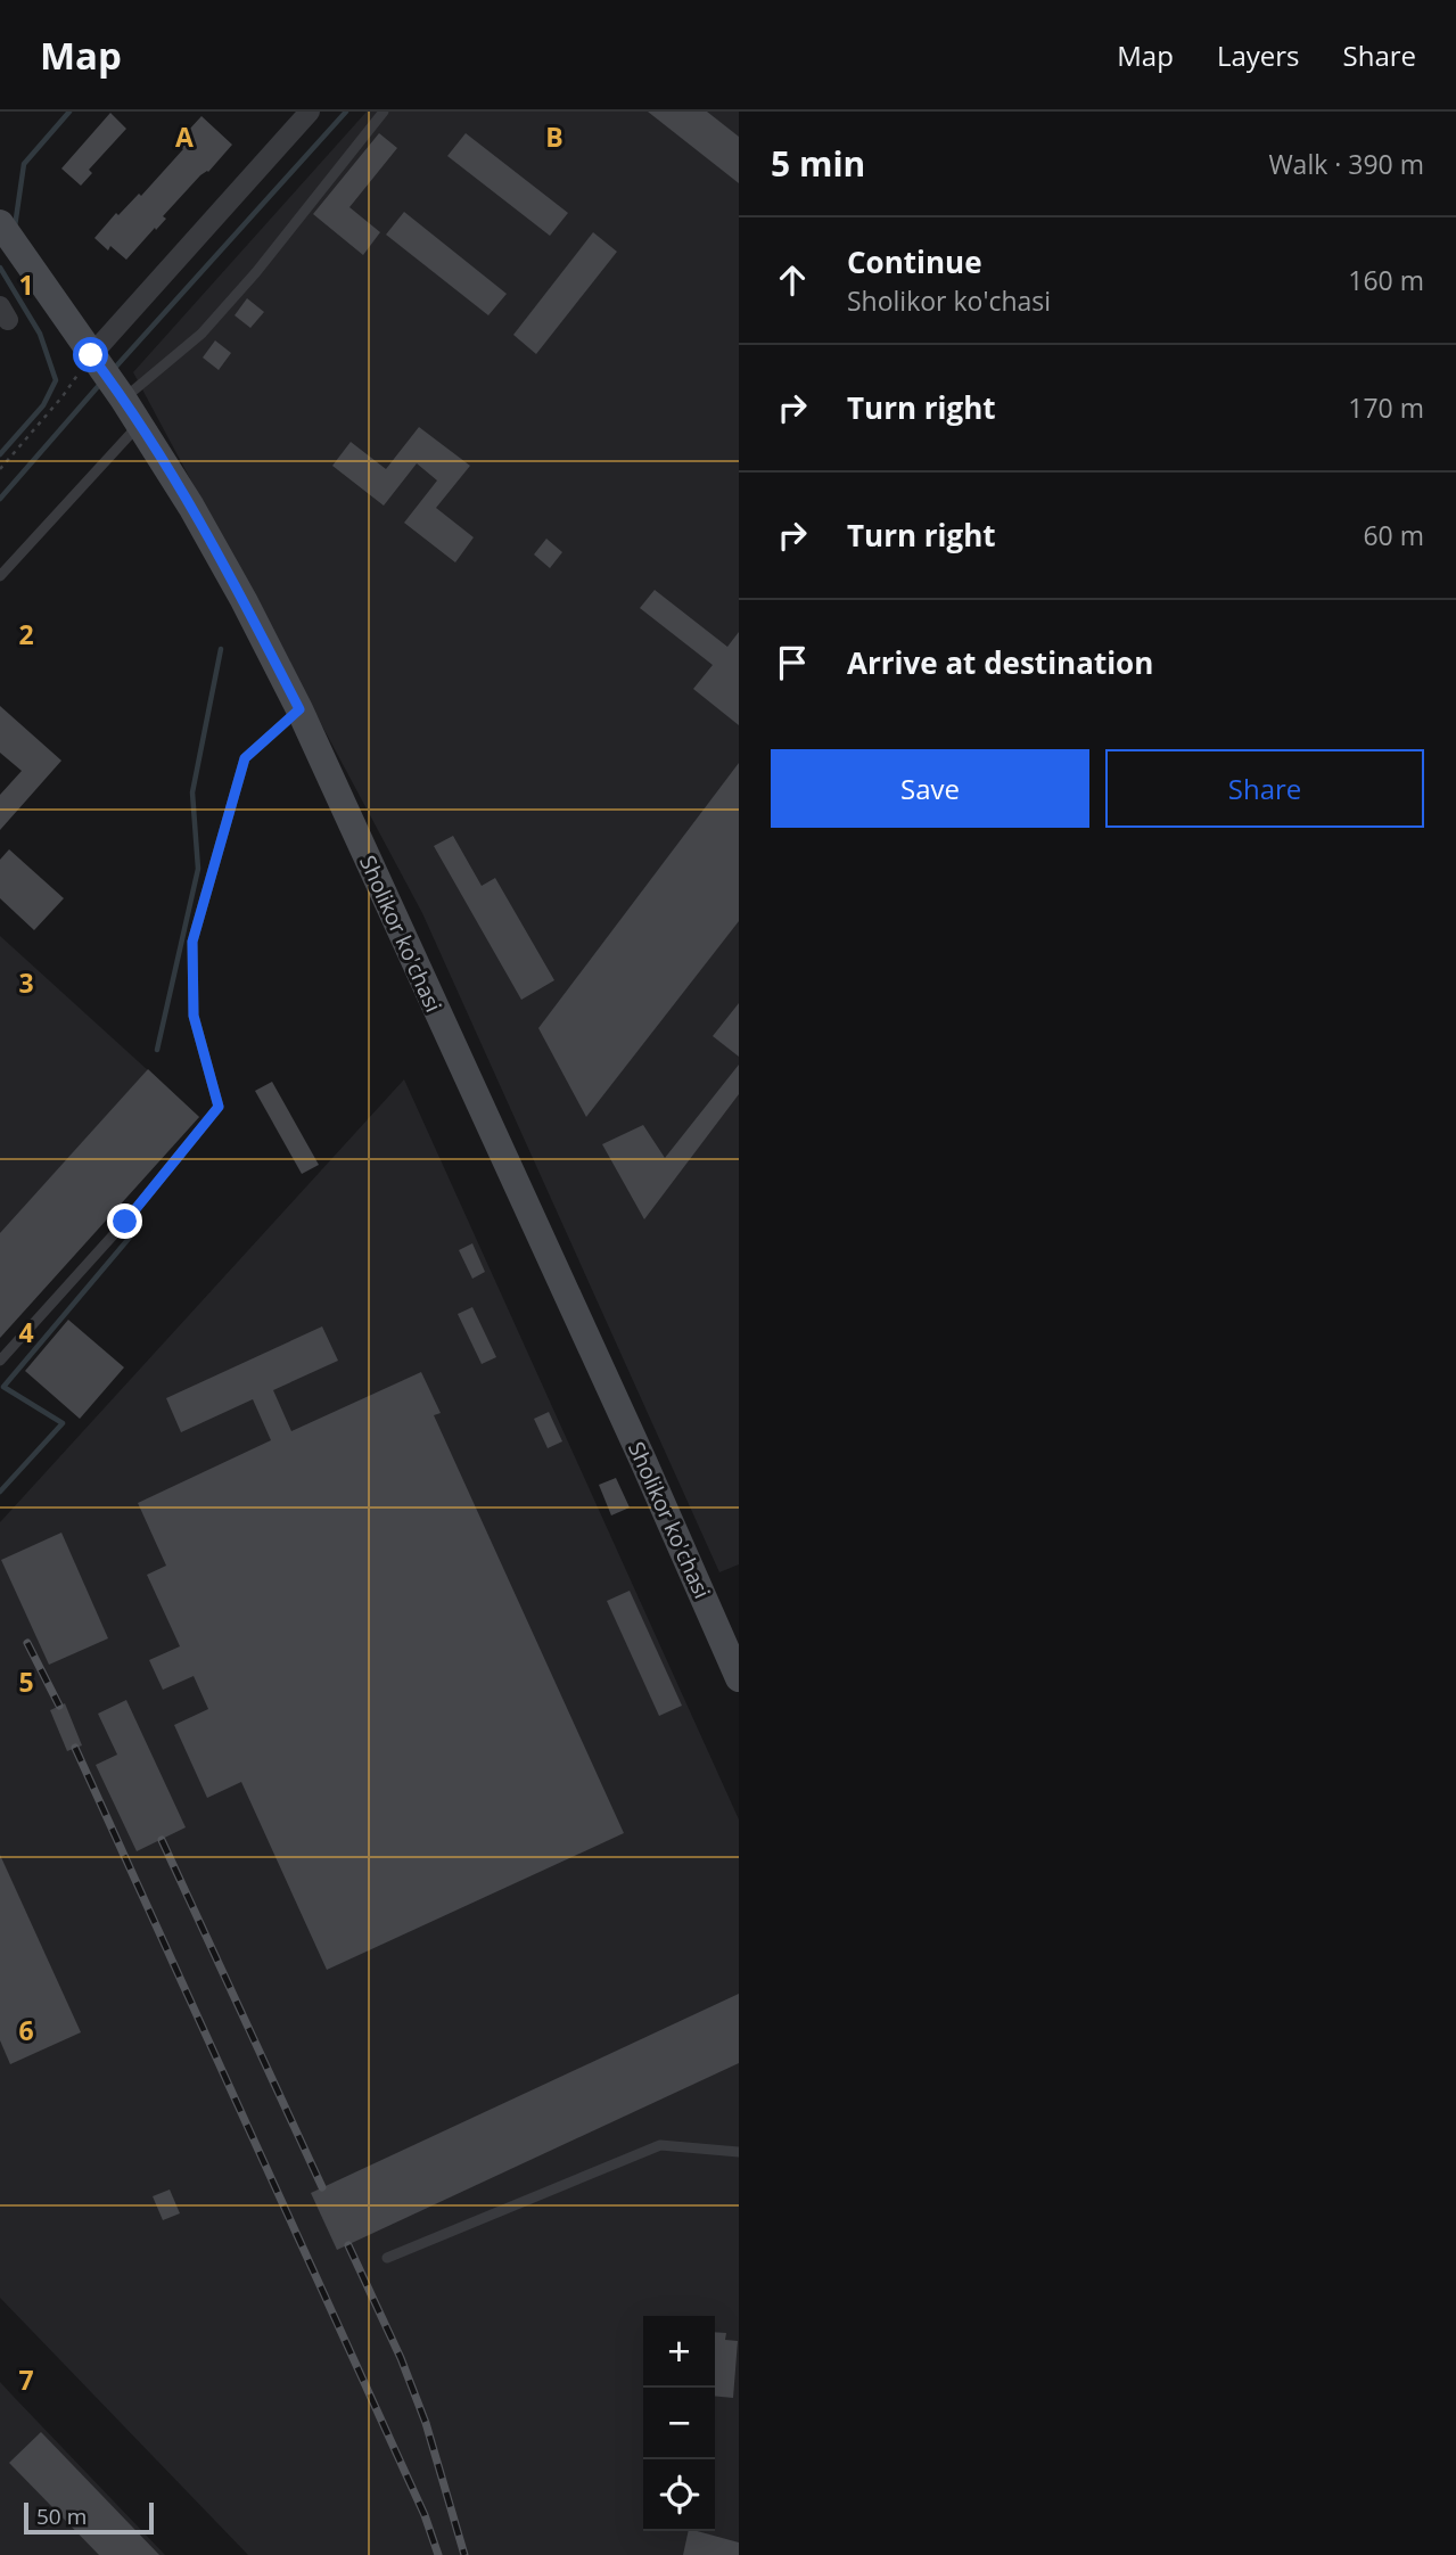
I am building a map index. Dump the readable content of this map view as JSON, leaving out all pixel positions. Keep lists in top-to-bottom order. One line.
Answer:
{"streets":{"street":["Sholikor ko'chasi"]},"scale_bar":"50 m","page":{"header":"Map","nav":["Map","Layers","Share"],"heading":["5 min","Walk · 390 m"],"list":[["Continue","Sholikor ko'chasi","160 m"],["Turn right","170 m"],["Turn right","60 m"],"Arrive at destination"],"buttons":["Save","Share"],"map_buttons":["+","−"],"scale":"50 m"},"grid":{"columns":["A","B"],"rows":["1","2","3","4","5","6","7"]}}
